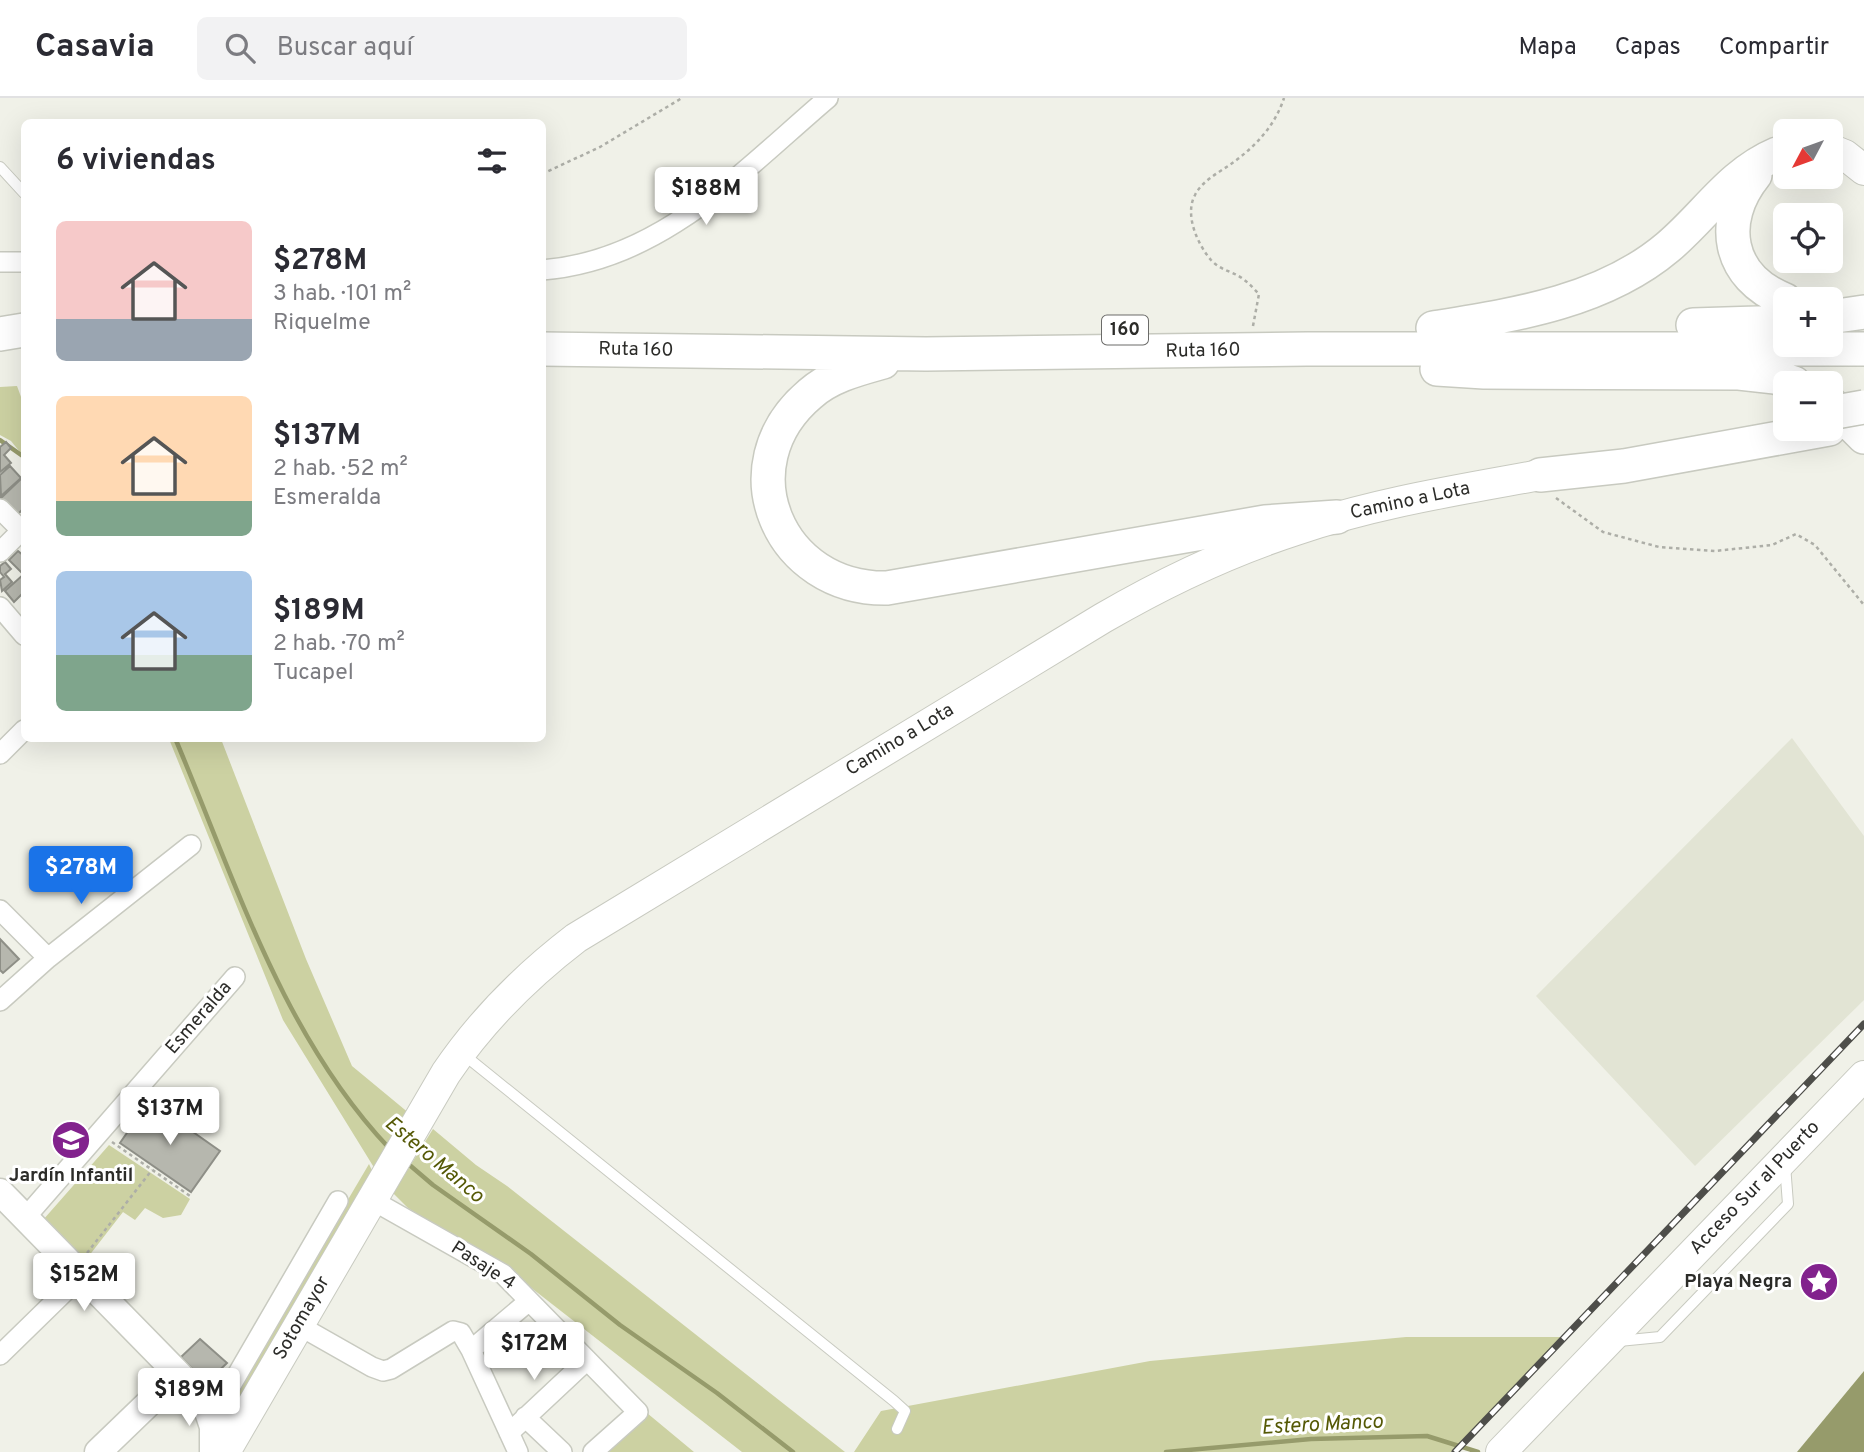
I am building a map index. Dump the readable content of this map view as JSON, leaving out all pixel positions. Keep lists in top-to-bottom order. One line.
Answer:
{"streets":{"highway":["160","Ruta 160"],"main road":["Camino a Lota","Acceso Sur al Puerto","Sotomayor"],"street":["Esmeralda","Pasaje 4"]},"crossings":[["Camino a Lota","Pasaje 4"],["Camino a Lota","Sotomayor"],["Pasaje 4","Sotomayor"]],"water":["Estero Manco"],"places":{"school or university":["Jardín Infantil"],"place":["Playa Negra"]},"north":"bottom left","page":{"header":"Casavia","search":"Buscar aquí","nav":["Mapa","Capas","Compartir"],"map_buttons":["+","−"],"heading":"6 viviendas","price":["$188M","$278M","$137M","$152M","$172M","$189M"],"list":[{"name":"$278M","note":"3 hab. · 101 m² · Riquelme"},{"name":"$137M","note":"2 hab. · 52 m² · Esmeralda"},{"name":"$189M","note":"2 hab. · 70 m² · Tucapel"}]}}
